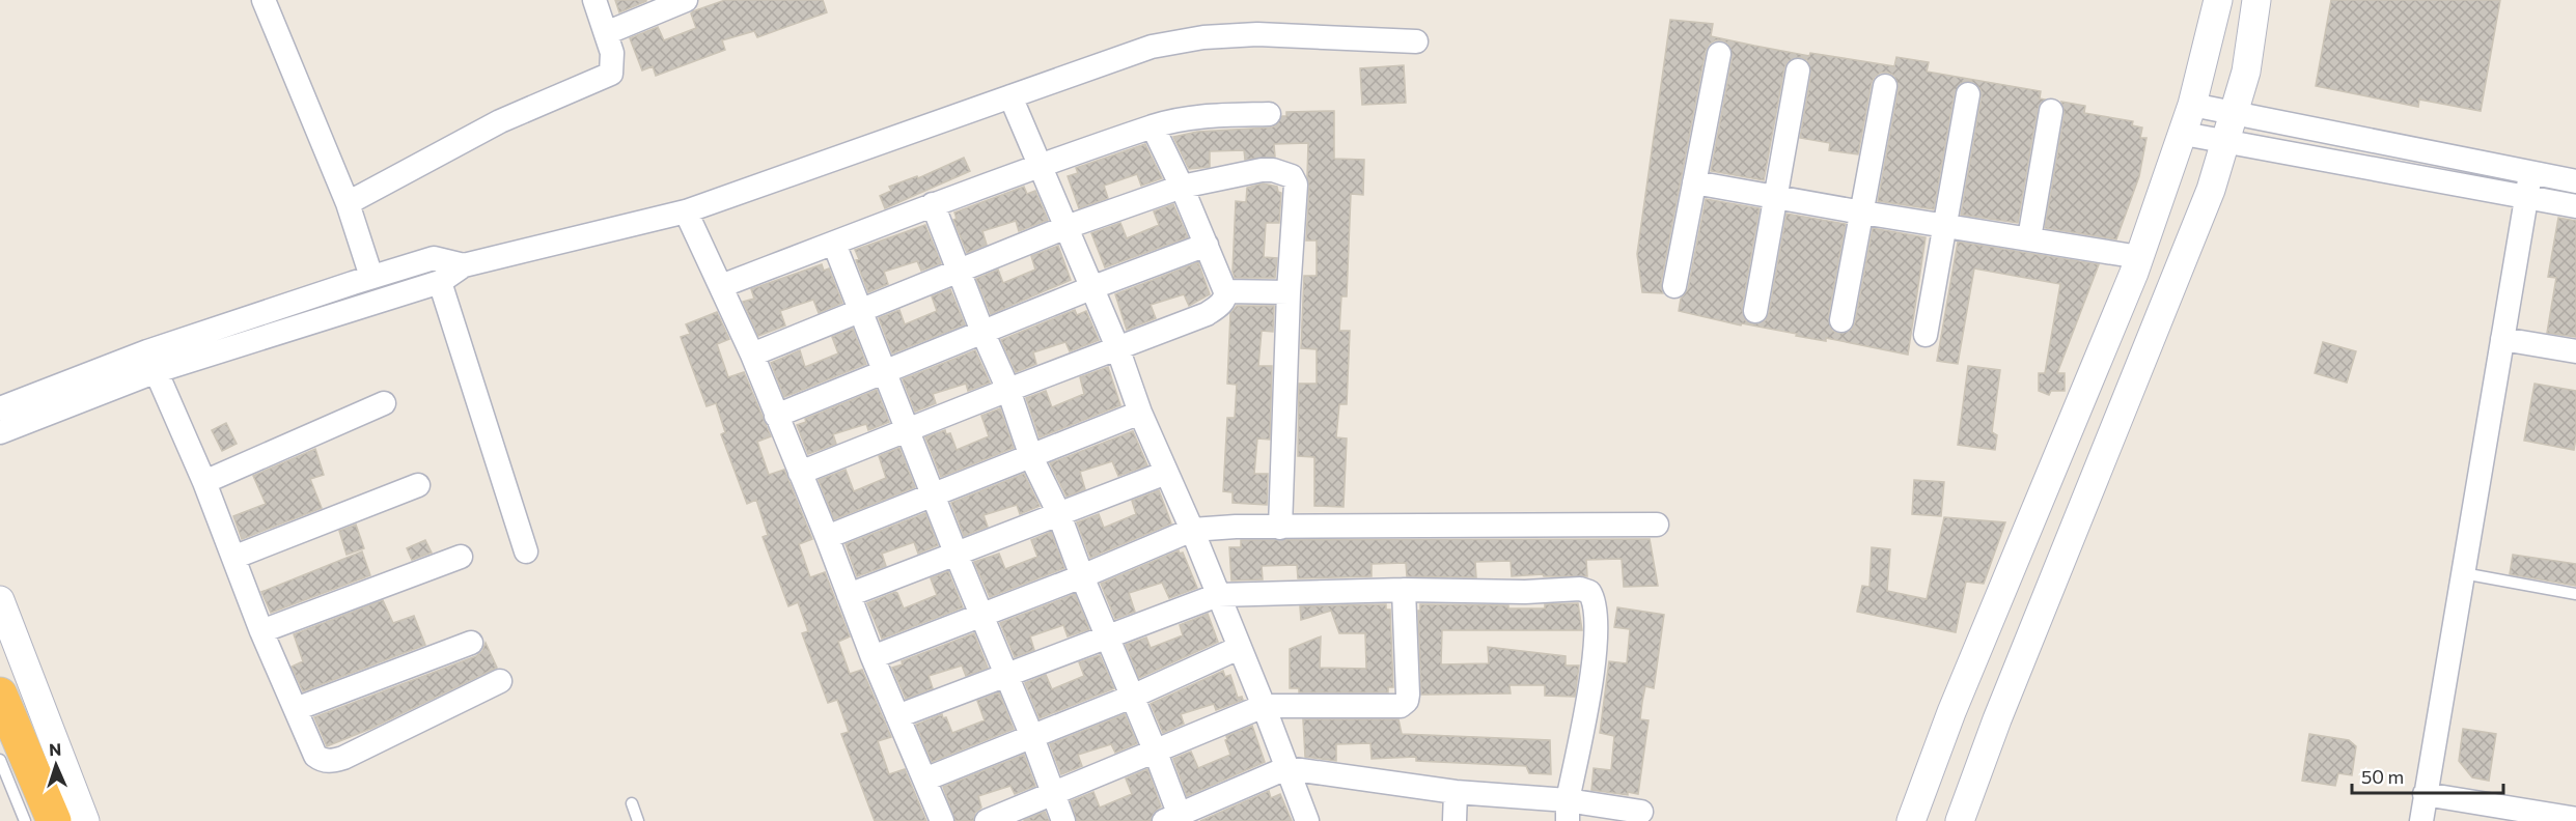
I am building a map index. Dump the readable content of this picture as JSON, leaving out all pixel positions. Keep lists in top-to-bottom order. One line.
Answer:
{"scale_bar":"50 m","north":"top"}
